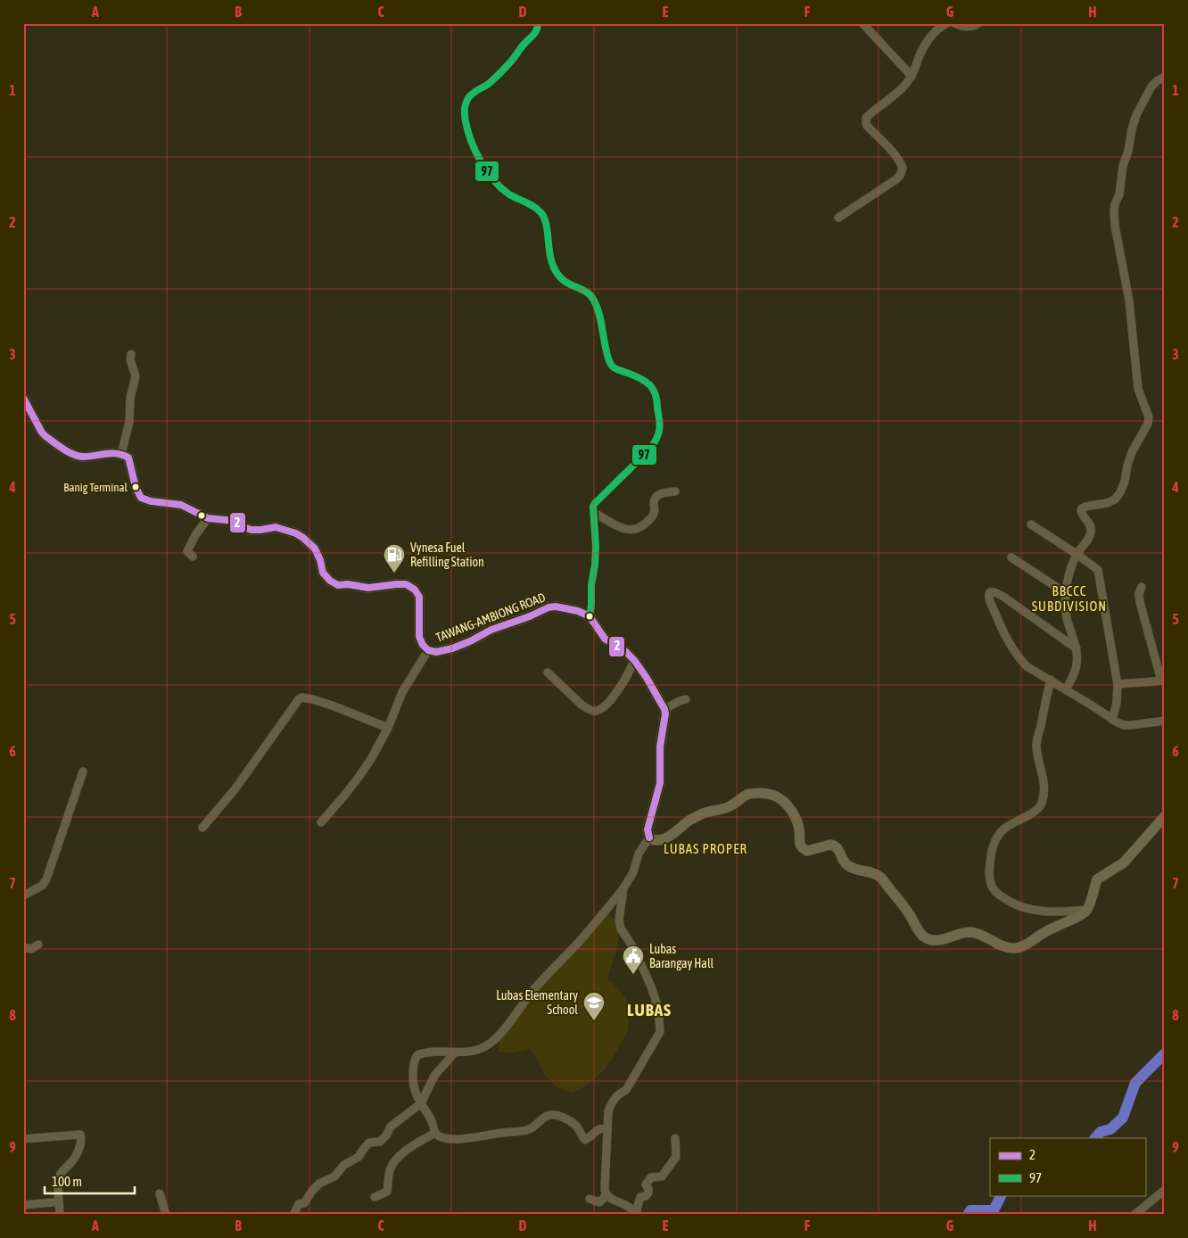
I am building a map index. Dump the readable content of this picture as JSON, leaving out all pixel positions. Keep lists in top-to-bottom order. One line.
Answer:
{"streets":{"main road":["TAWANG-AMBIONG ROAD"]},"districts":["BBCCC SUBDIVISION","LUBAS PROPER","LUBAS"],"places":{"other":["Banig Terminal"],"fuel station":["Vynesa Fuel Refilling Station"],"public building":["Lubas Barangay Hall"],"school or university":["Lubas Elementary School"]},"lines":["transit line 97","transit line 2"],"legend":["2","97"],"scale_bar":"100 m","grid":{"columns":["A","B","C","D","E","F","G","H"],"rows":["1","2","3","4","5","6","7","8","9"]}}
